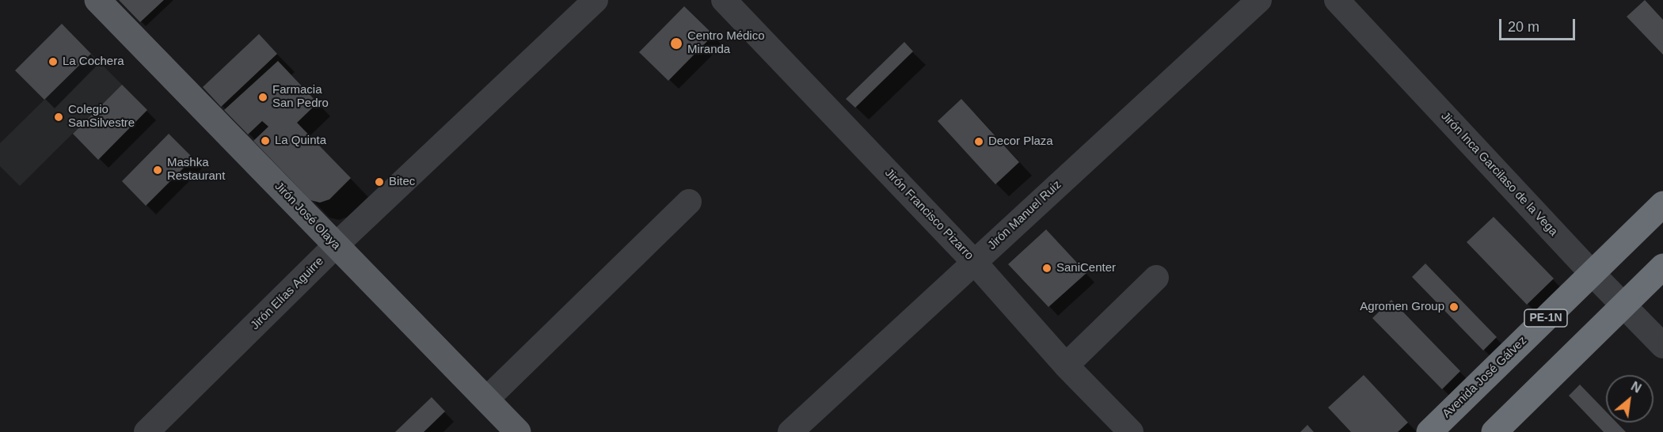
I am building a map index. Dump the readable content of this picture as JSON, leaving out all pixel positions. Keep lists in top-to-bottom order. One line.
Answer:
{"streets":{"highway":["PE-1N","Avenida José Gálvez"],"main road":["Jirón José Olaya"],"street":["Jirón Inca Garcilaso de la Vega","Jirón Francisco Pizarro","Jirón Manuel Ruiz","Jirón Elías Aguirre"]},"crossings":[["Jirón Inca Garcilaso de la Vega","Avenida José Gálvez"],["Jirón Francisco Pizarro","Jirón Manuel Ruiz"],["Jirón José Olaya","Jirón Elías Aguirre"]],"places":["Centro Médico Miranda","La Cochera","Farmacia San Pedro","Colegio SanSilvestre","La Quinta","Decor Plaza","Mashka Restaurant","Bitec","SaniCenter","Agromen Group"],"scale_bar":"20 m","north":"top right"}
